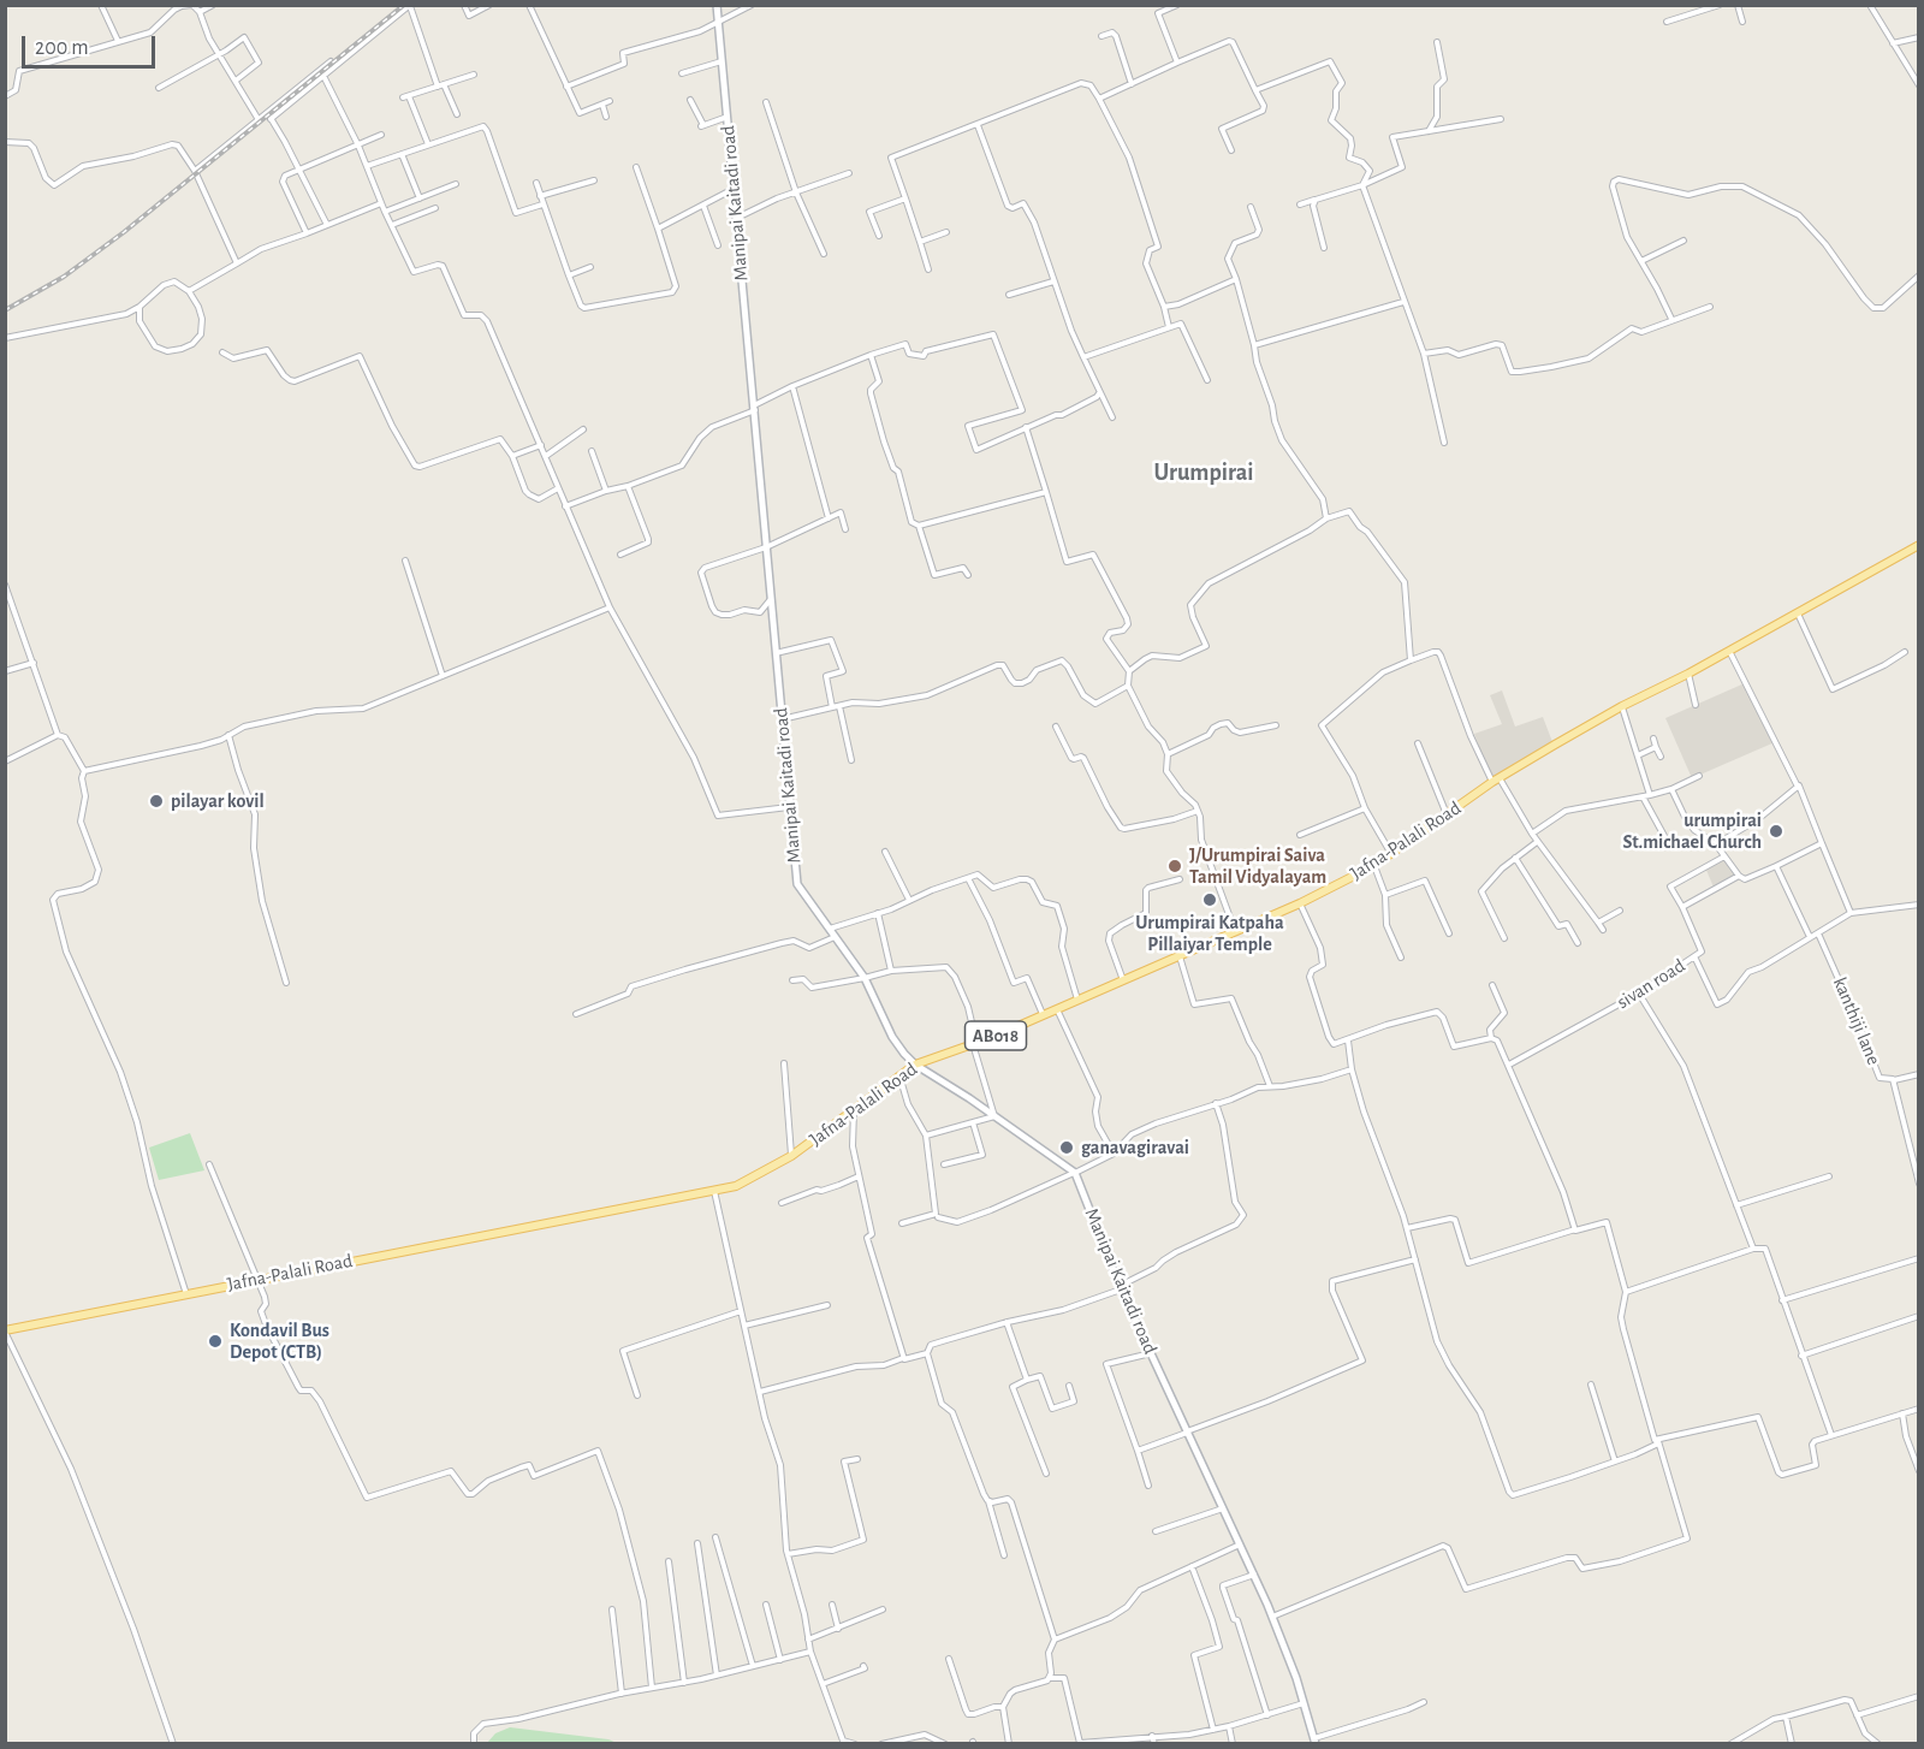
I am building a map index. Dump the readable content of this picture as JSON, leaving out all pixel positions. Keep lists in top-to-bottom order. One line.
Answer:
{"streets":{"main road":["Manipai Kaitadi road","Jafna-Palali Road","AB018"],"street":["sivan road","kanthiji lane"]},"crossings":[["Manipai Kaitadi road","Jafna-Palali Road"],["sivan road","kanthiji lane"]],"districts":["Urumpirai"],"places":["pilayar kovil","urumpirai St.michael Church","J/Urumpirai Saiva Tamil Vidyalayam","Urumpirai Katpaha Pillaiyar Temple","ganavagiravai","Kondavil Bus Depot (CTB)"],"scale_bar":"200 m"}
